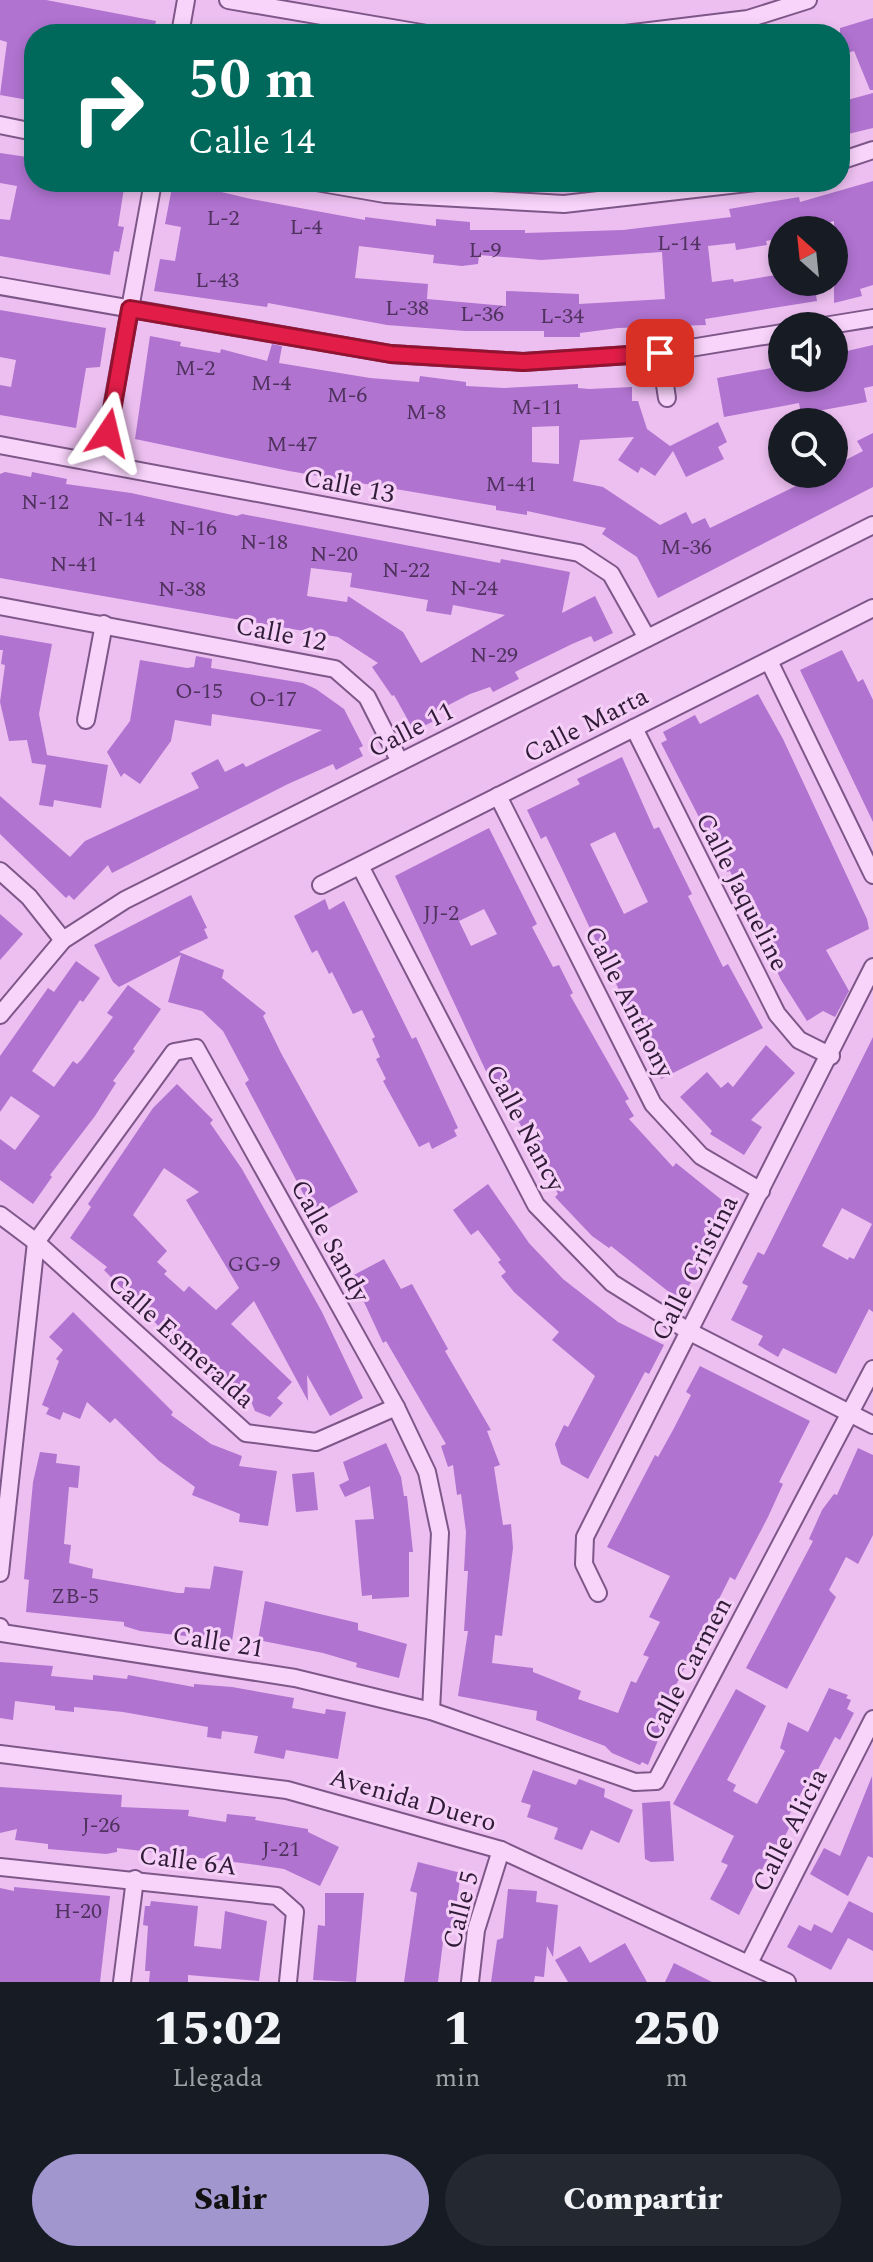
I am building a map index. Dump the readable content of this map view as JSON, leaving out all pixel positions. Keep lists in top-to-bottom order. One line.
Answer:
{"streets":{"street":["Calle 13","Calle 12","Calle Marta","Calle 11","Calle Jaqueline","Calle Anthony","Calle Nancy","Calle Sandy","Calle Cristina","Calle Esmeralda","Calle 21","Calle Carmen","Avenida Duero","Calle Alicia","Calle 6A","Calle 5"]},"crossings":[["Calle 13","Calle 11"],["Calle 12","Calle 11"],["Calle Marta","Calle Jaqueline"],["Calle Marta","Calle Anthony"],["Calle Marta","Calle Nancy"],["Calle Jaqueline","Calle Cristina"],["Calle Anthony","Calle Cristina"],["Calle Nancy","Calle Cristina"],["Calle Nancy","Calle Carmen"],["Calle Sandy","Calle Esmeralda"],["Calle Sandy","Calle 21"],["Calle Sandy","Calle Carmen"],["Calle 21","Calle Carmen"],["Avenida Duero","Calle Alicia"],["Avenida Duero","Calle 5"]],"house_numbers":["L-2","L-4","L-14","L-9","L-43","L-38","L-36","L-34","M-2","M-4","M-6","M-11","M-8","M-47","M-41","N-12","N-14","N-16","N-18","M-36","N-20","N-41","N-22","N-24","N-38","N-29","O-15","O-17","JJ-2","GG-9","ZB-5","J-26","J-21","H-20"],"north":"top left","page":{"turn":["50 m","Calle 14"],"eta":["15:02","Llegada","1","min","250","m"],"buttons":["Salir","Compartir"]}}
